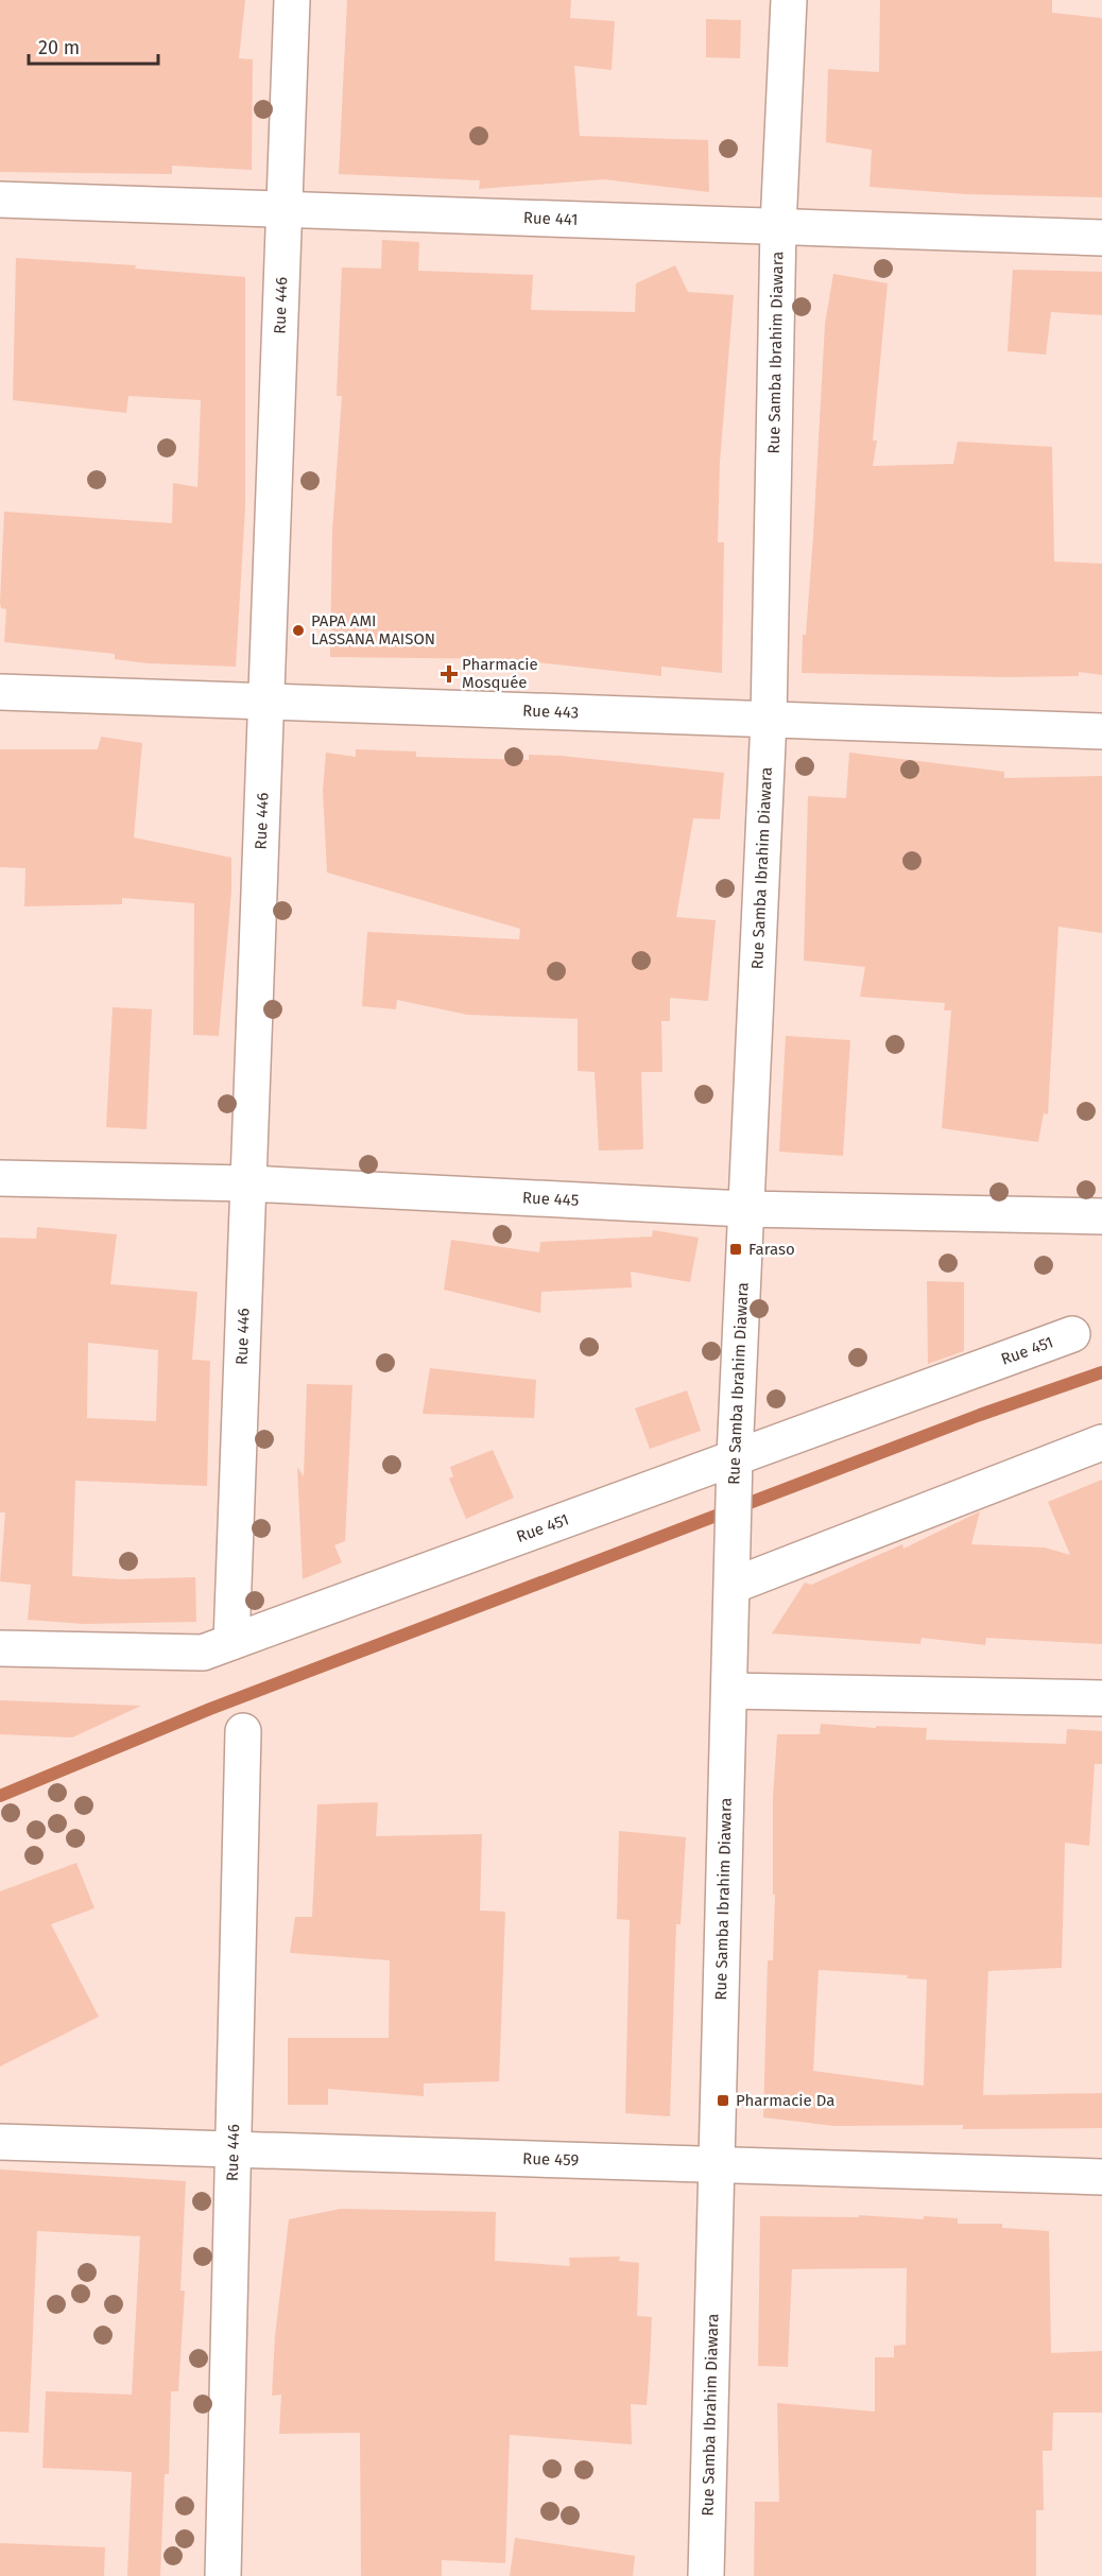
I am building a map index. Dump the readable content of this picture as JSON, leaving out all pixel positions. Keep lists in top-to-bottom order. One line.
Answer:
{"streets":{"street":["Rue 441","Rue 446","Rue Samba Ibrahim Diawara","Rue 443","Rue 445","Rue 451","Rue 459"]},"crossings":[["Rue 441","Rue 446"],["Rue 441","Rue Samba Ibrahim Diawara"],["Rue 446","Rue 443"],["Rue 446","Rue 445"],["Rue 446","Rue 451"],["Rue 446","Rue 459"],["Rue Samba Ibrahim Diawara","Rue 443"],["Rue Samba Ibrahim Diawara","Rue 445"],["Rue Samba Ibrahim Diawara","Rue 451"],["Rue Samba Ibrahim Diawara","Rue 459"]],"places":{"other":["PAPA AMI LASSANA MAISON"],"health":["Pharmacie Mosquée"],"transit":["Faraso","Pharmacie Da"]},"scale_bar":"20 m"}
